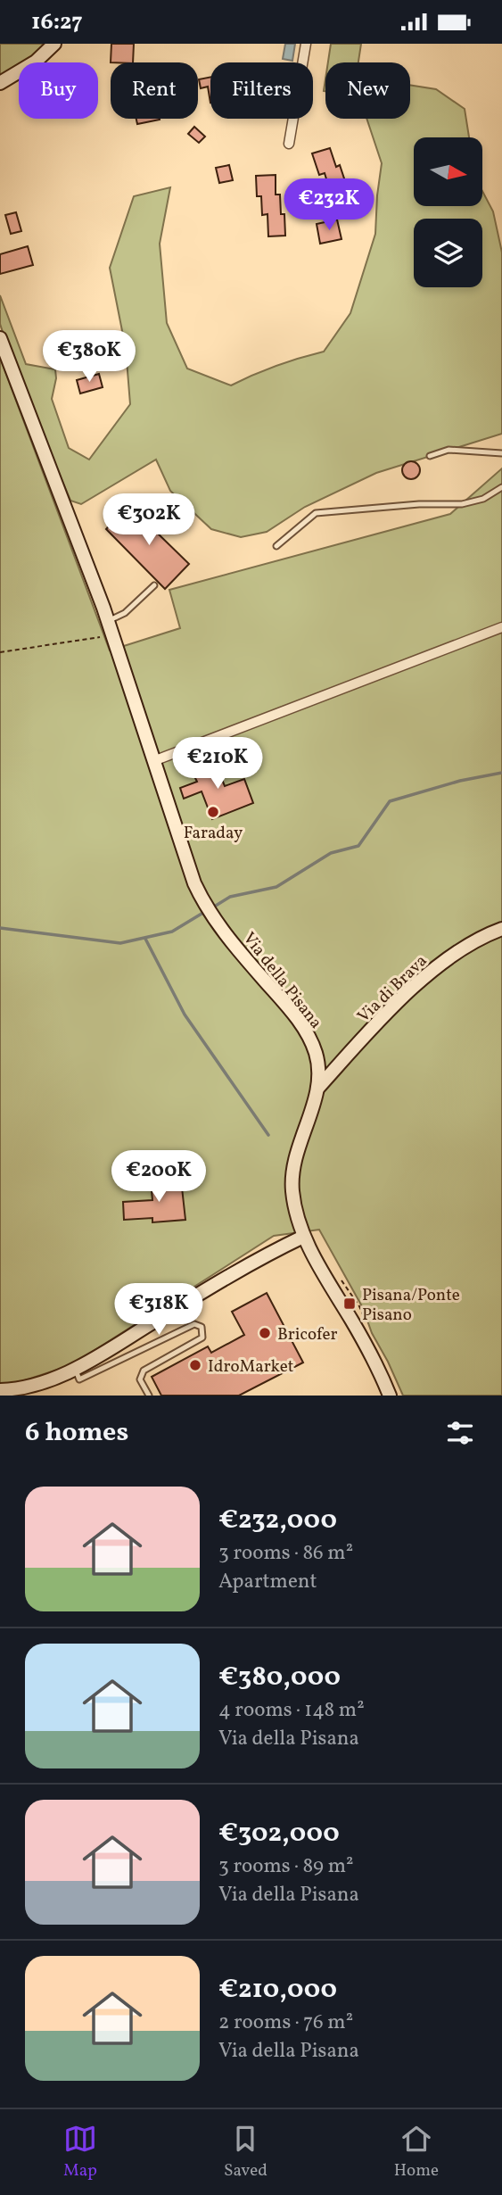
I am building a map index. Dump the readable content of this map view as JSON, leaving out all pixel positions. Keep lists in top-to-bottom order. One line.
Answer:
{"streets":{"main road":["Via della Pisana","Via di Brava"]},"crossings":[["Via della Pisana","Via di Brava"]],"places":{"other":["Faraday","Bricofer","IdroMarket"],"transit":["Pisana/Ponte Pisano"]},"north":"right","page":{"status":"16:27","chip":["Buy","Rent","Filters","New"],"price":["€232K","€380K","€302K","€210K","€200K","€318K"],"heading":"6 homes","list":[{"name":"€232,000","note":"3 rooms · 86 m² · Apartment"},{"name":"€380,000","note":"4 rooms · 148 m² · Via della Pisana"},{"name":"€302,000","note":"3 rooms · 89 m² · Via della Pisana"},{"name":"€210,000","note":"2 rooms · 76 m² · Via della Pisana"}],"tabs":["Map","Saved","Home"]}}
